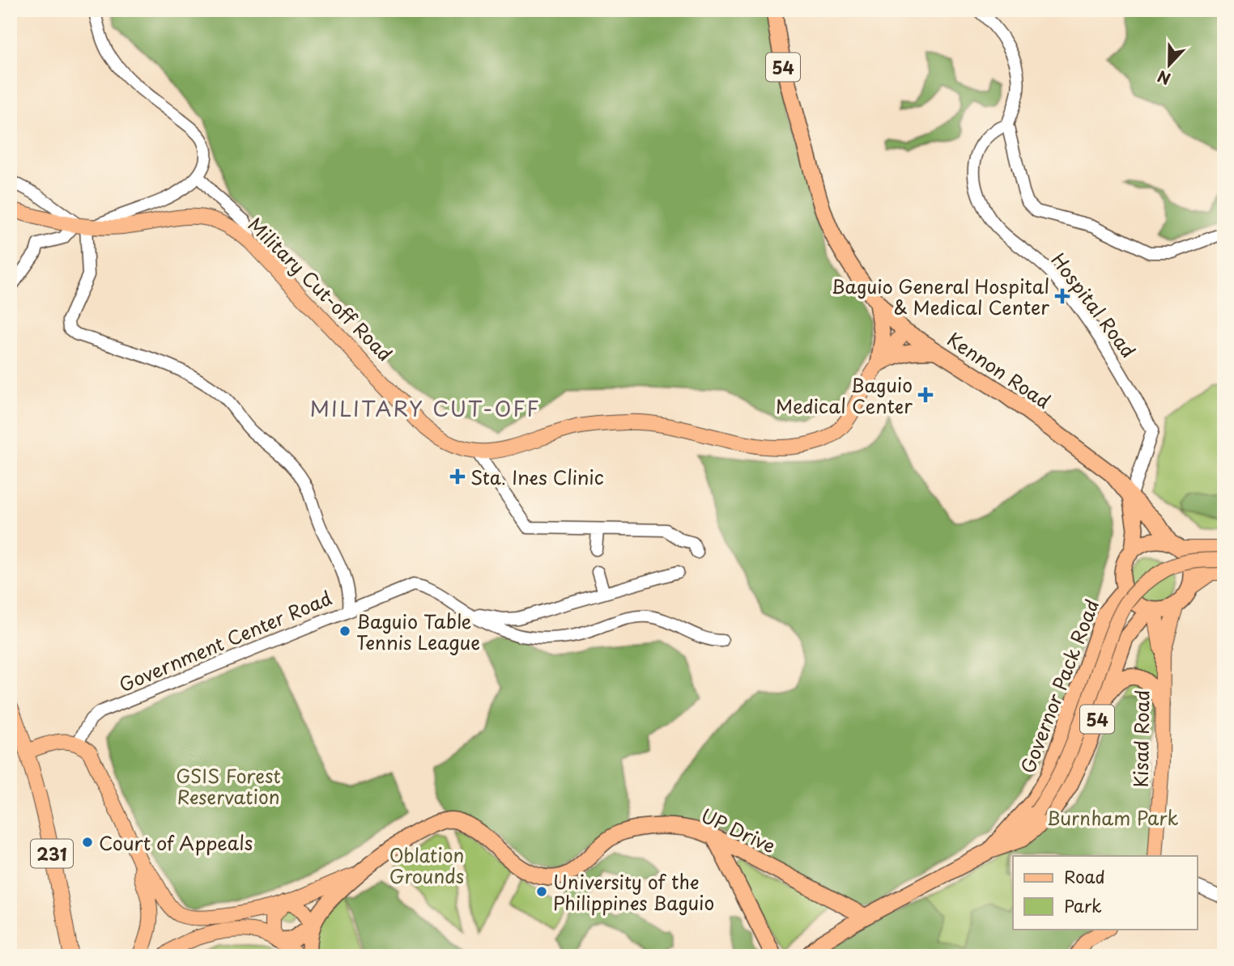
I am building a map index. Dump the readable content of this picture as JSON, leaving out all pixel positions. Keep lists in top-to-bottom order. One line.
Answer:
{"streets":{"highway":["54","Kennon Road","Governor Pack Road","UP Drive"],"main road":["Military Cut-off Road","Kisad Road","231"],"street":["Hospital Road","Government Center Road"]},"crossings":[["54","Kennon Road"],["54","Governor Pack Road"],["54","Kisad Road"],["Military Cut-off Road","Kennon Road"],["Military Cut-off Road","Government Center Road"],["Hospital Road","Kennon Road"],["Kennon Road","Governor Pack Road"],["Kennon Road","Kisad Road"],["Governor Pack Road","Kisad Road"],["Governor Pack Road","UP Drive"]],"districts":["MILITARY CUT-OFF"],"parks":["GSIS Forest Reservation","Burnham Park","Oblation Grounds"],"places":{"health":["Baguio General Hospital & Medical Center","Baguio Medical Center","Sta. Ines Clinic"],"other":["Baguio Table Tennis League","Court of Appeals","University of the Philippines Baguio"]},"legend":["Road","Park"],"north":"bottom"}
